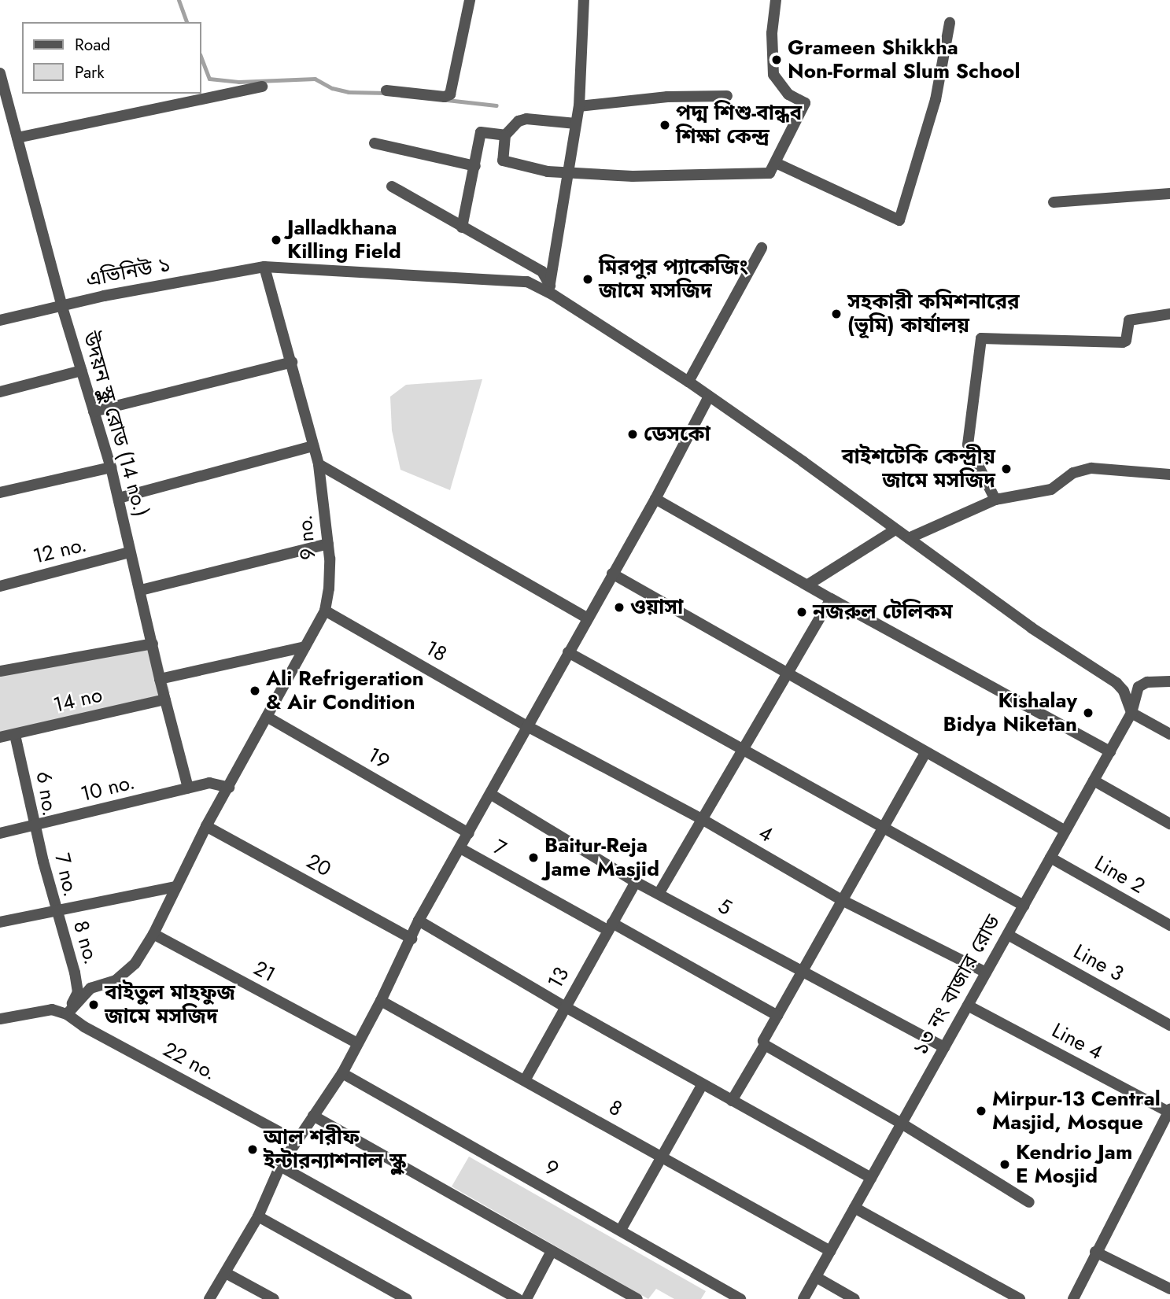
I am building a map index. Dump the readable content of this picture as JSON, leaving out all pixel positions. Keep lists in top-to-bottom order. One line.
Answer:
{"streets":{"street":["এভিনিউ ১","উদয়ন স্কুল রোড (14 no.)","9 no.","12 no.","18","14 no","19","10 no.","6 no.","4","7","20","7 no.","Line 2","5","8 no.","Line 3","21","13","১৩ নং বাজার রোড","Line 4","22 no.","8","9"]},"crossings":[["এভিনিউ ১","উদয়ন স্কুল রোড (14 no.)"],["এভিনিউ ১","9 no."],["উদয়ন স্কুল রোড (14 no.)","12 no."],["উদয়ন স্কুল রোড (14 no.)","14 no"],["উদয়ন স্কুল রোড (14 no.)","10 no."],["9 no.","18"],["9 no.","19"],["9 no.","20"],["9 no.","8 no."],["9 no.","21"],["9 no.","22 no."],["18","4"],["14 no","6 no."],["10 no.","6 no."],["10 no.","7 no."],["6 no.","7 no."],["4","১৩ নং বাজার রোড"],["7","13"],["7 no.","8 no."],["Line 2","১৩ নং বাজার রোড"],["5","13"],["5","১৩ নং বাজার রোড"],["8 no.","22 no."],["Line 3","১৩ নং বাজার রোড"],["13","8"],["১৩ নং বাজার রোড","Line 4"],["১৩ নং বাজার রোড","8"]],"places":["Grameen Shikkha Non-Formal Slum School","পদ্ম শিশু-বান্ধব শিক্ষা কেন্দ্র","Jalladkhana Killing Field","মিরপুর প্যাকেজিং জামে মসজিদ","সহকারী কমিশনারের (ভূমি) কার্যালয়","ডেসকো","বাইশটেকি কেন্দ্রীয় জামে মসজিদ","ওয়াসা","নজরুল টেলিকম","Ali Refrigeration & Air Condition","Kishalay Bidya Niketan","Baitur-Reja Jame Masjid","বাইতুল মাহফুজ জামে মসজিদ","Mirpur-13 Central Masjid, Mosque","আল শরীফ ইন্টারন্যাশনাল স্কুল","Kendrio Jam E Mosjid"],"legend":["Road","Park"]}
